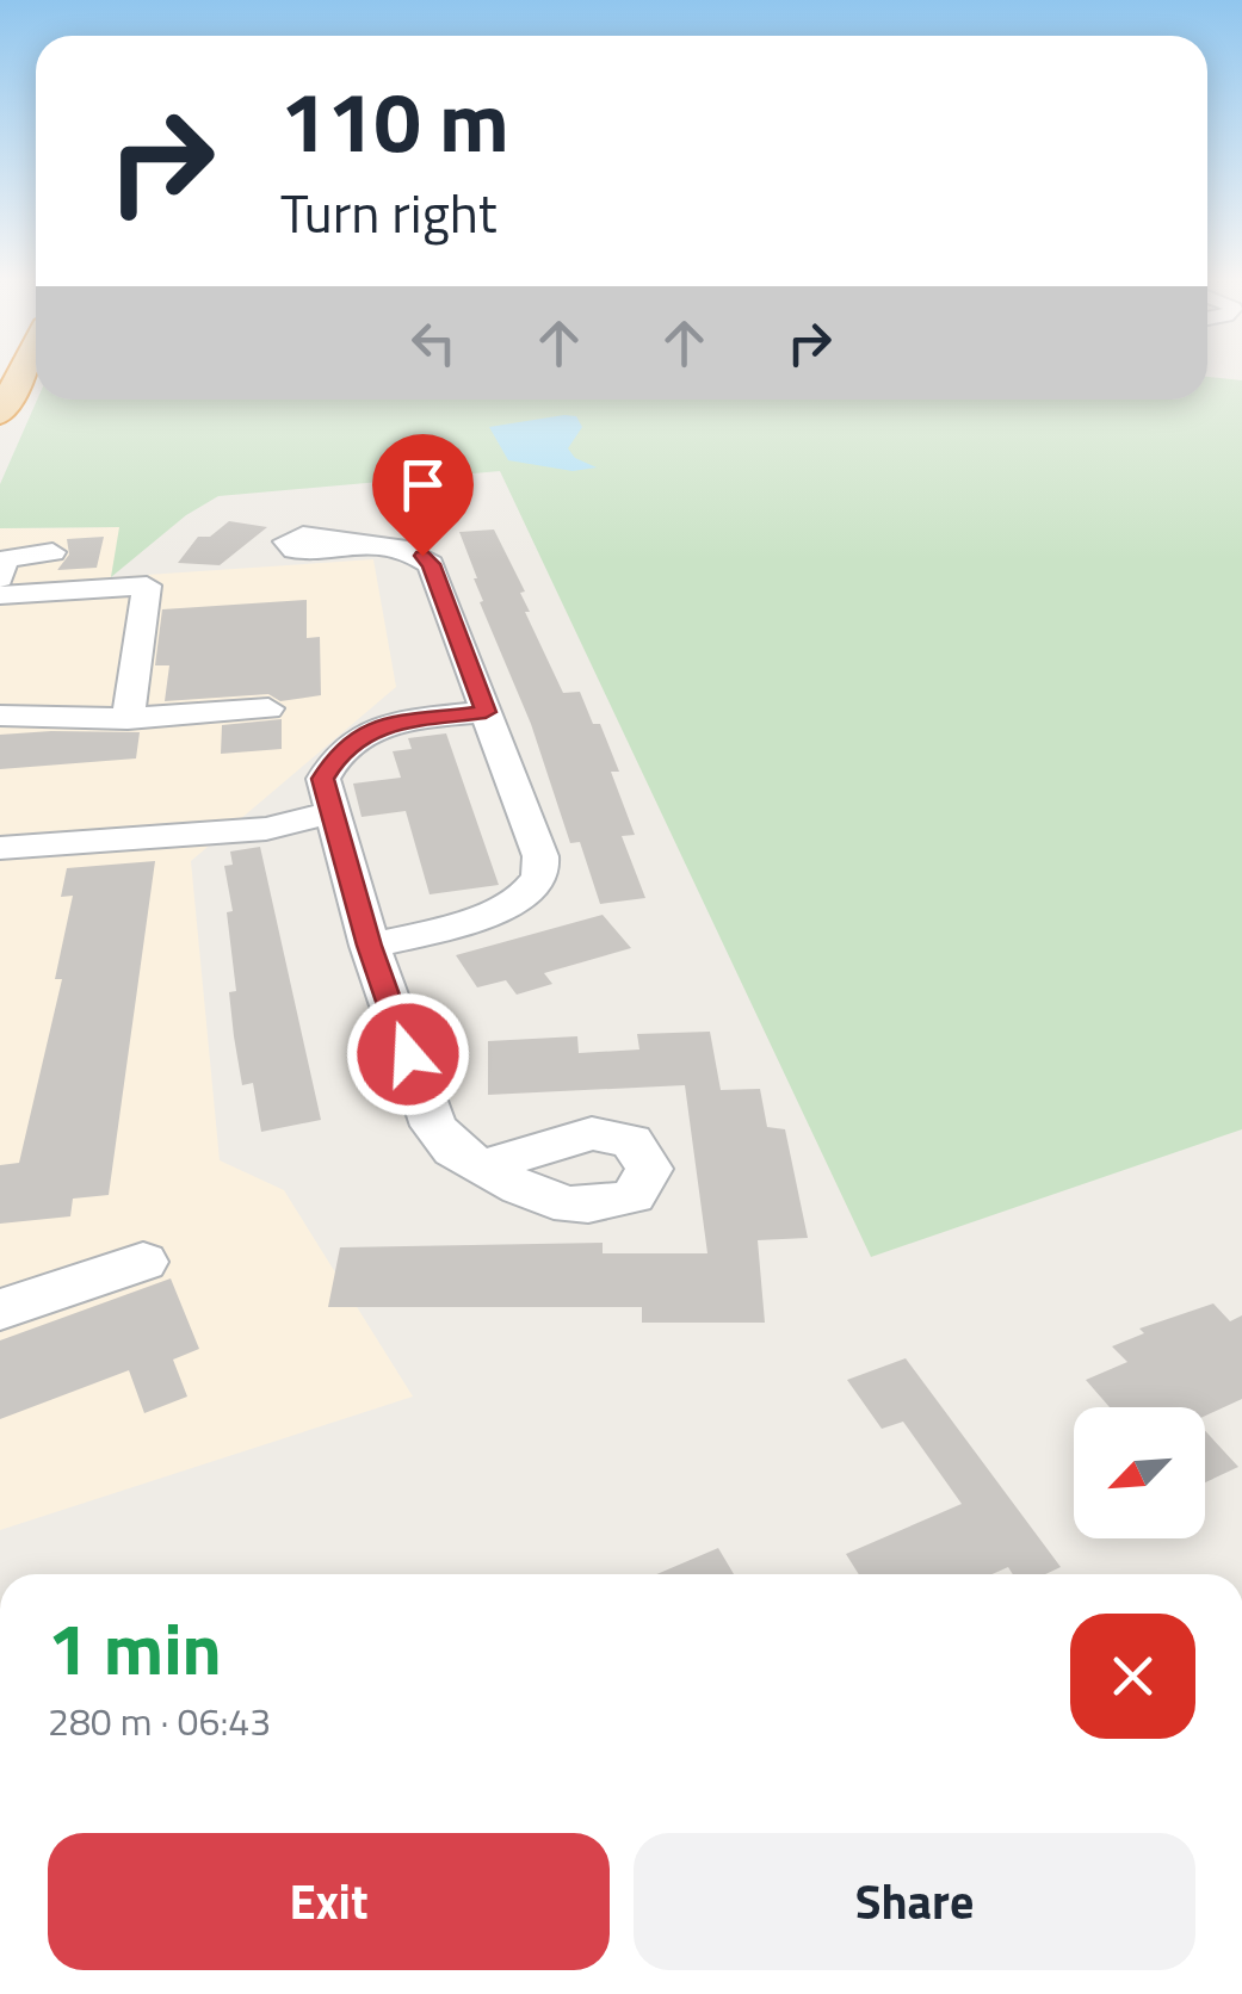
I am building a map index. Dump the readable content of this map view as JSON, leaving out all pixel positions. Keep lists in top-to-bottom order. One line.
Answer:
{"north":"bottom left","page":{"turn":["110 m","Turn right"],"heading":["1 min","280 m · 06:43"],"buttons":["Exit","Share"]}}
